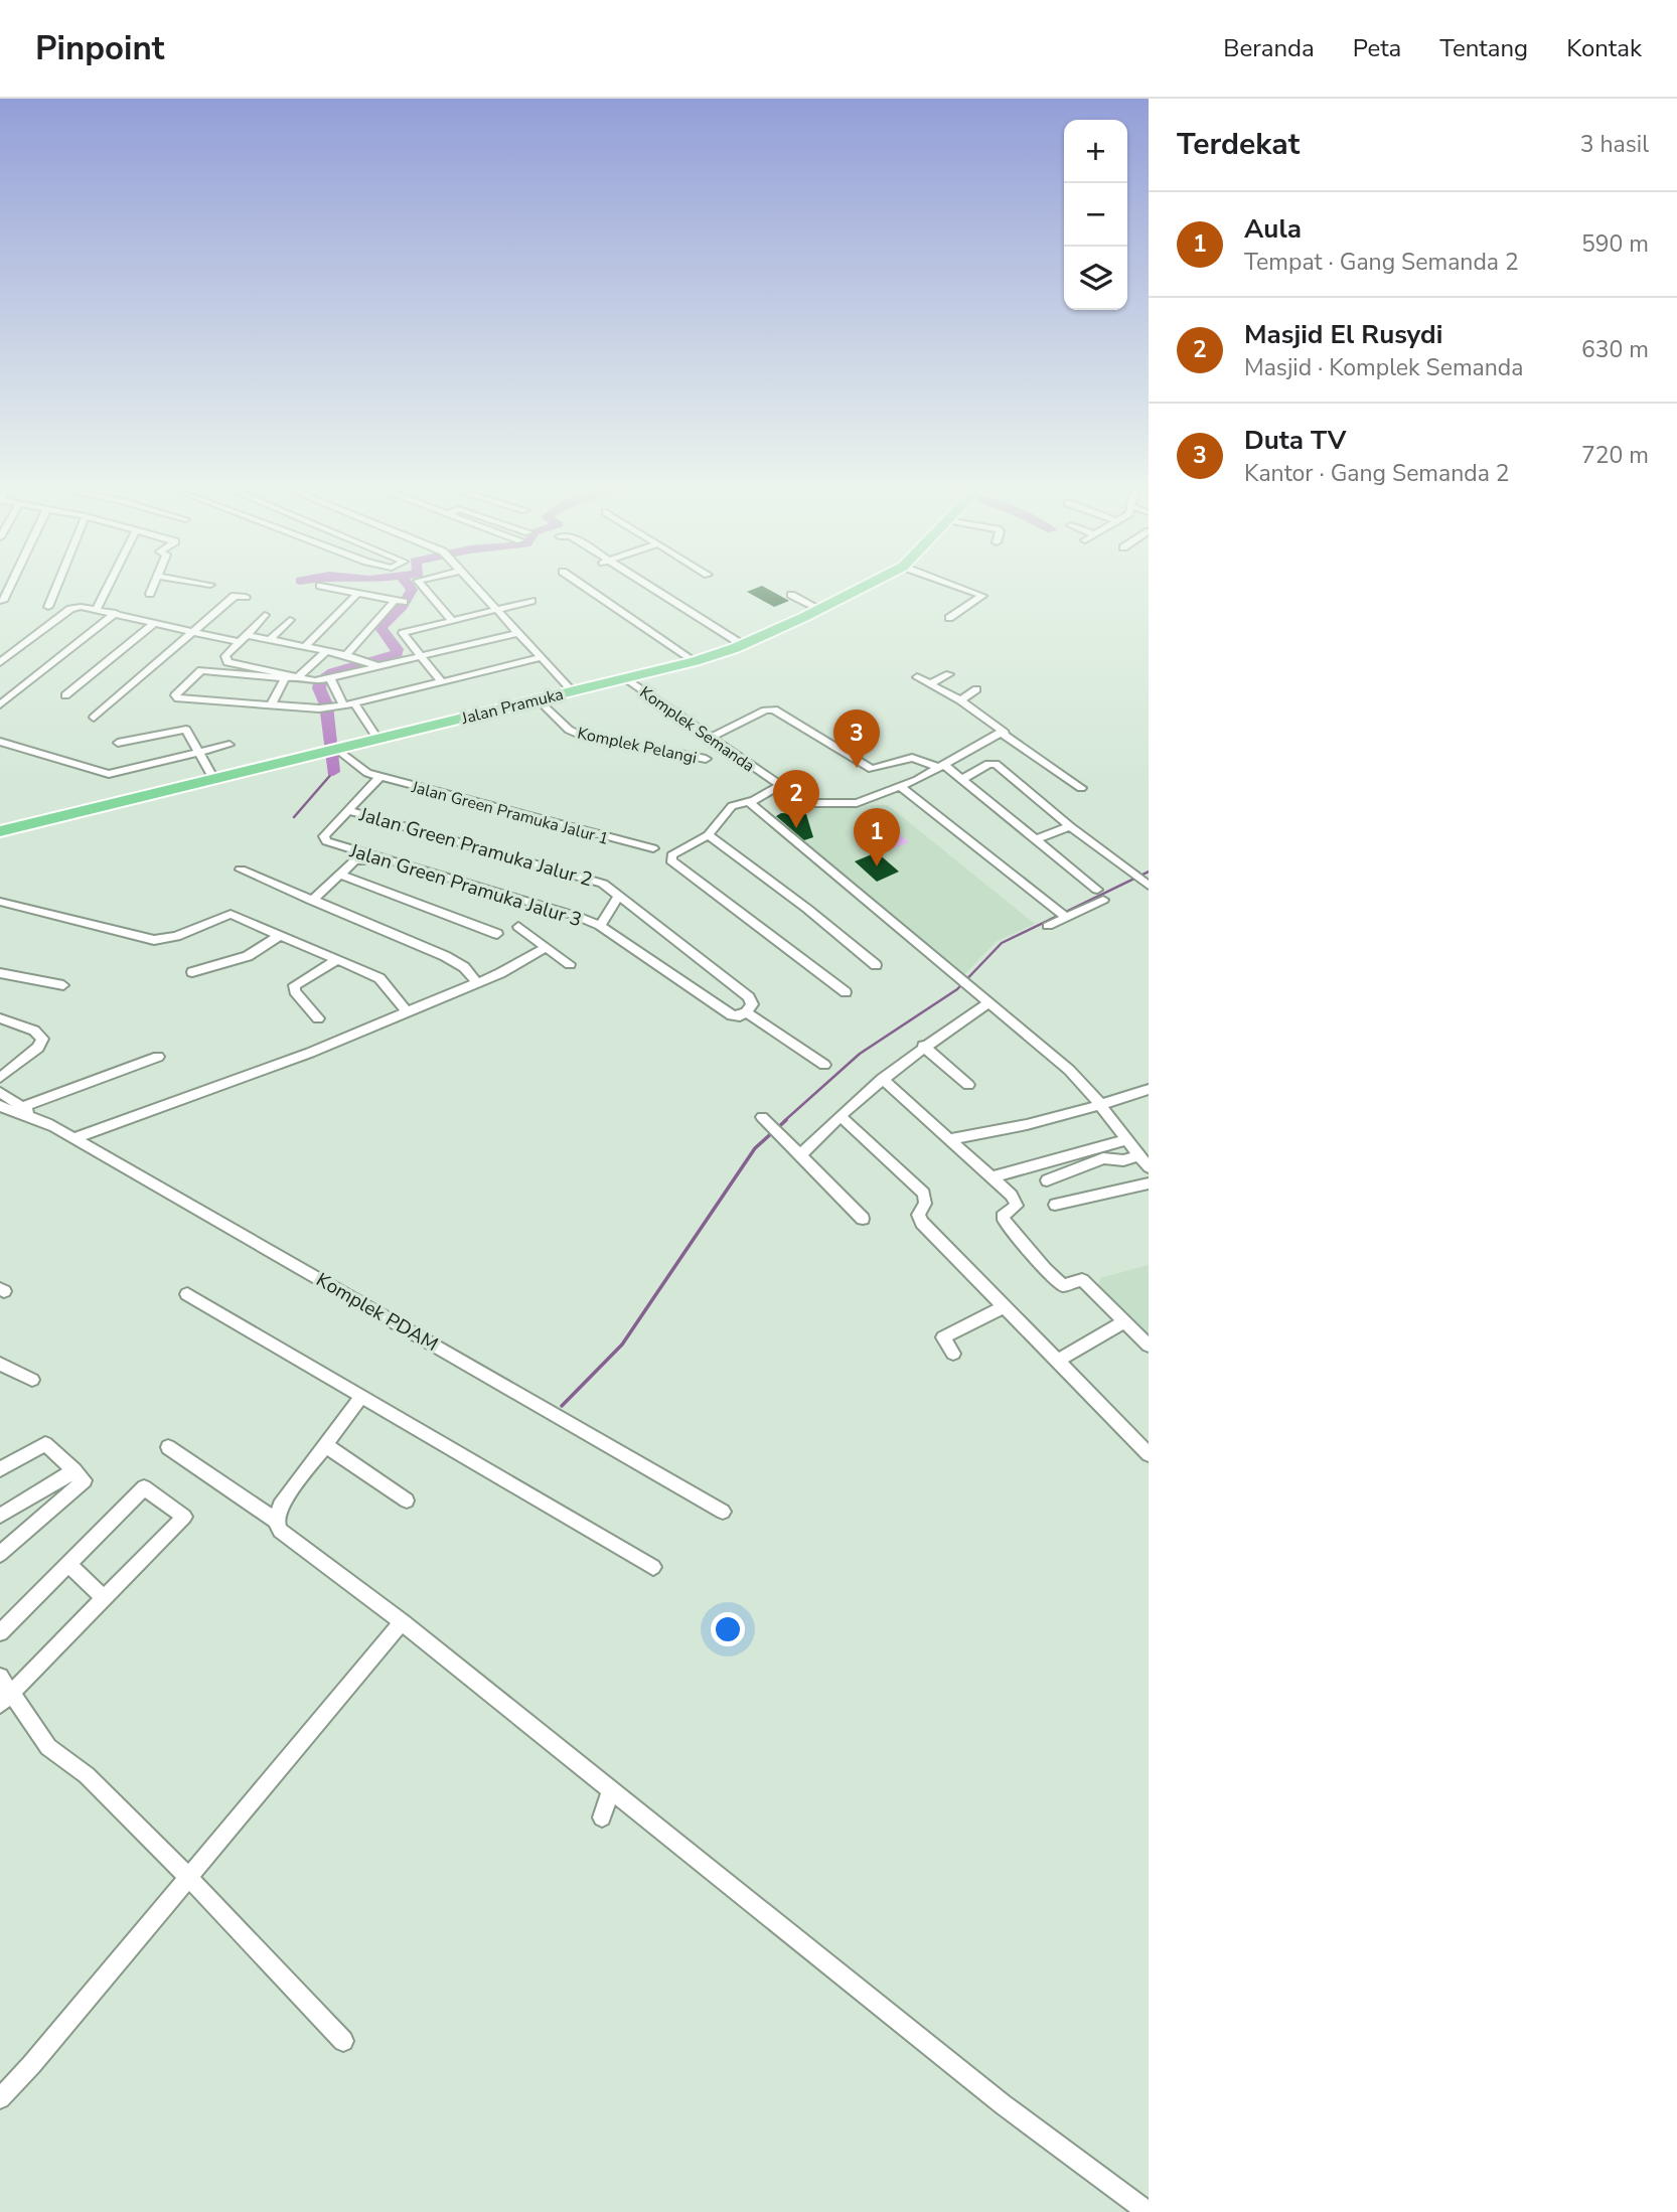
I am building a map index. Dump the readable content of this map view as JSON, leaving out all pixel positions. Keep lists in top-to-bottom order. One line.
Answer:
{"streets":{"main road":["Jalan Pramuka"],"street":["Komplek Semanda","Komplek Pelangi","Jalan Green Pramuka Jalur 1","Jalan Green Pramuka Jalur 2","Jalan Green Pramuka Jalur 3","Komplek PDAM"]},"crossings":[["Jalan Pramuka","Komplek Semanda"],["Jalan Pramuka","Komplek Pelangi"],["Jalan Pramuka","Jalan Green Pramuka Jalur 1"],["Jalan Green Pramuka Jalur 1","Jalan Green Pramuka Jalur 2"],["Jalan Green Pramuka Jalur 2","Jalan Green Pramuka Jalur 3"]],"page":{"header":"Pinpoint","nav":["Beranda","Peta","Tentang","Kontak"],"heading":["Terdekat","3 hasil"],"map_buttons":["+","−"],"list":[{"mark":"1","name":"Aula","note":"Tempat · Gang Semanda 2","value":"590 m"},{"mark":"2","name":"Masjid El Rusydi","note":"Masjid · Komplek Semanda","value":"630 m"},{"mark":"3","name":"Duta TV","note":"Kantor · Gang Semanda 2","value":"720 m"}],"pins":["3","2","1"]}}
